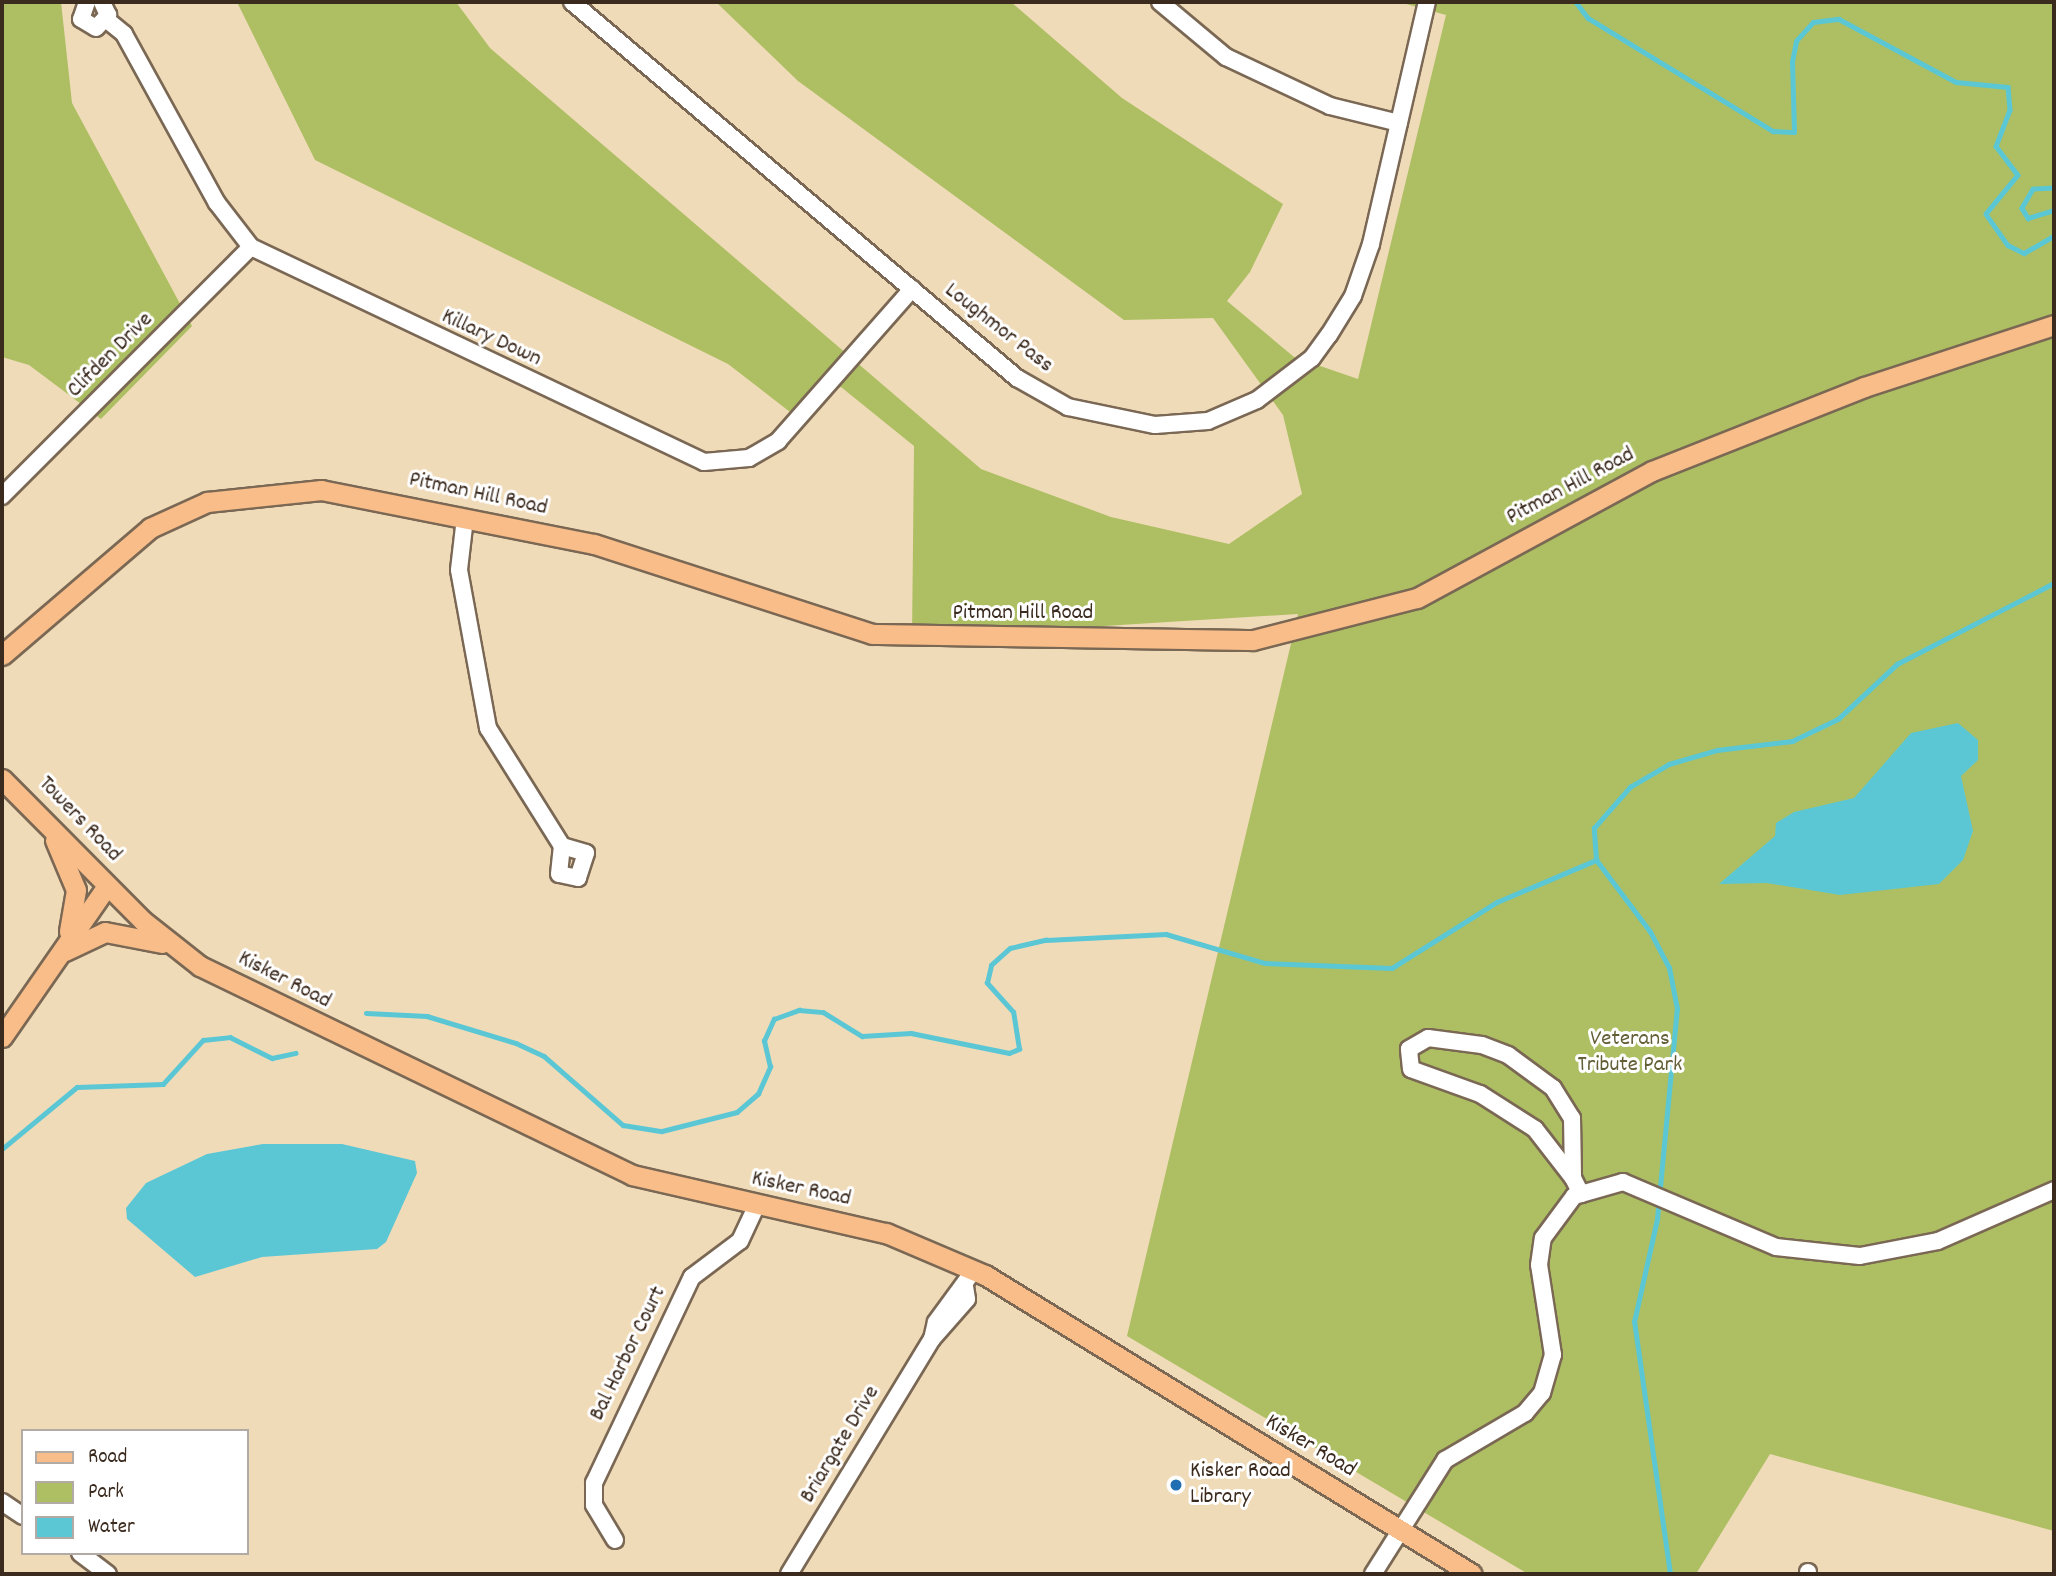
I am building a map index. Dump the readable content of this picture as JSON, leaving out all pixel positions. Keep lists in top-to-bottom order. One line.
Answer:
{"streets":{"main road":["Pitman Hill Road","Towers Road","Kisker Road"],"street":["Loughmor Pass","Killary Down","Clifden Drive","Bal Harbor Court","Briargate Drive"]},"crossings":[["Loughmor Pass","Killary Down"],["Killary Down","Clifden Drive"],["Towers Road","Kisker Road"],["Kisker Road","Bal Harbor Court"],["Kisker Road","Briargate Drive"]],"parks":["Veterans Tribute Park"],"places":["Kisker Road Library"],"legend":["Road","Park","Water"]}
